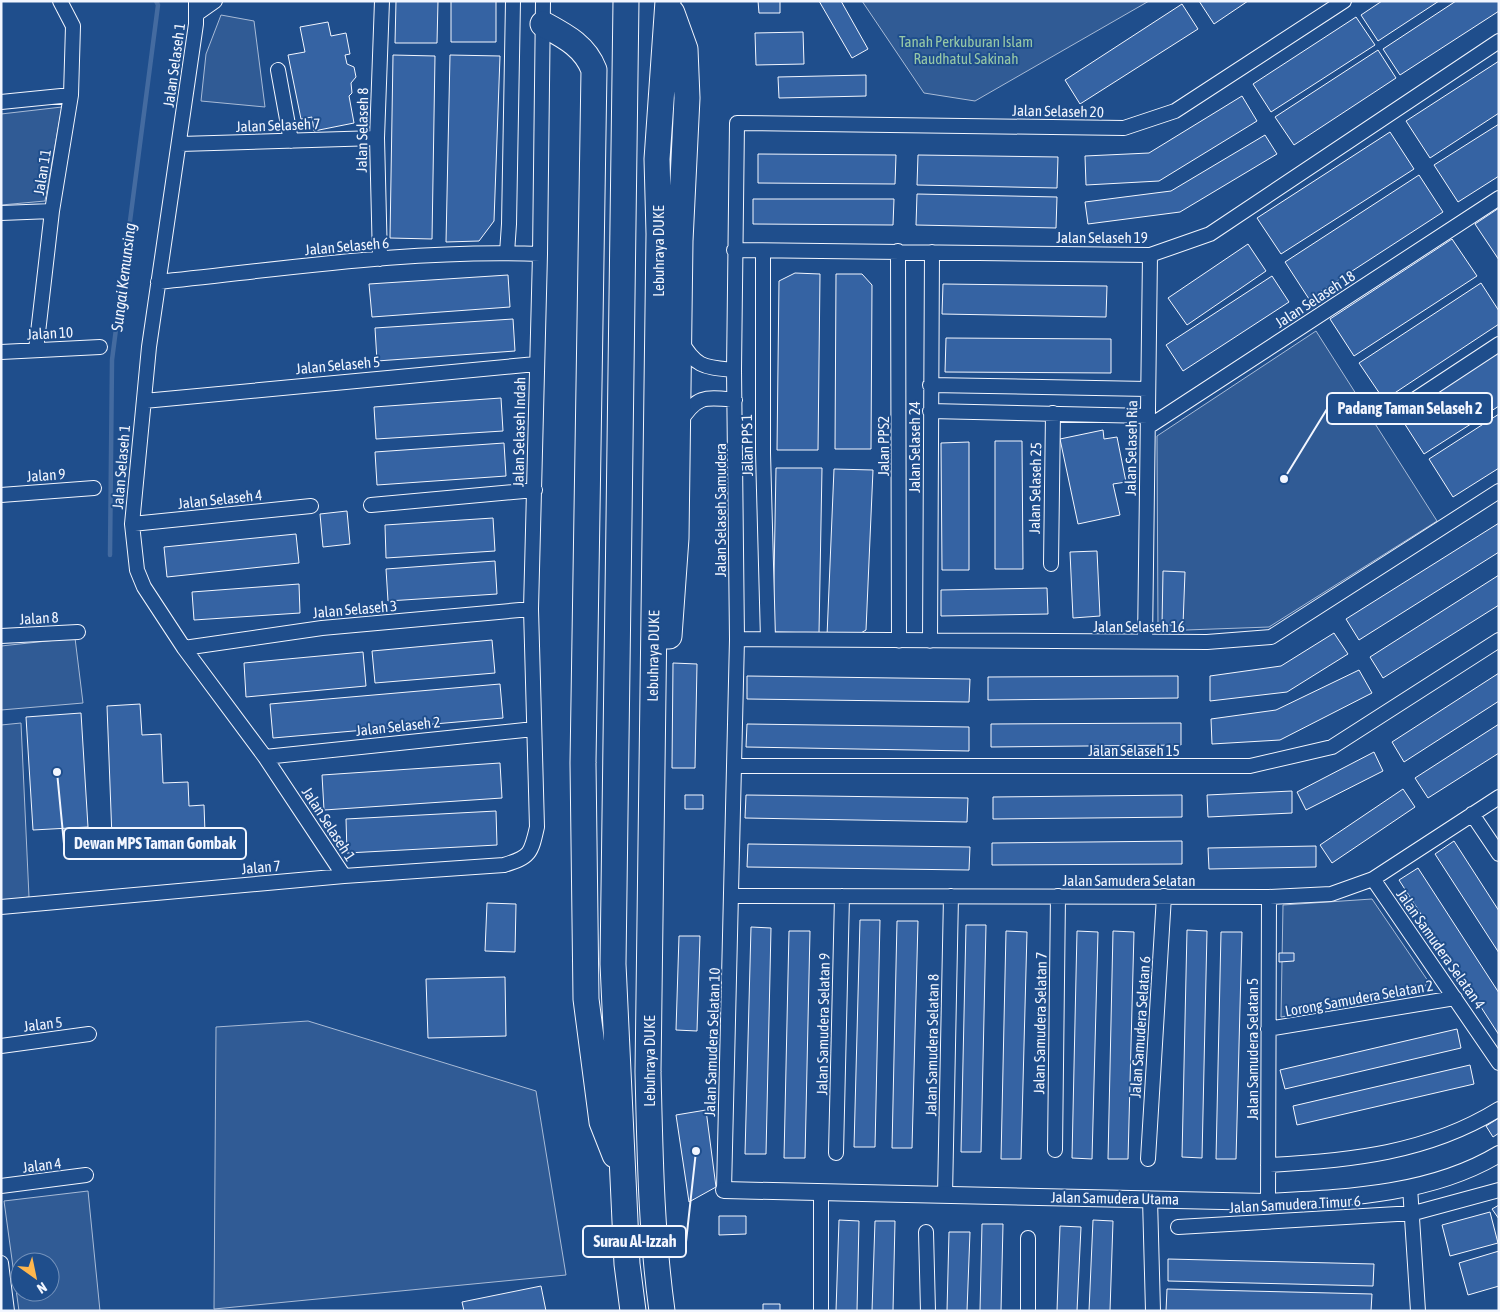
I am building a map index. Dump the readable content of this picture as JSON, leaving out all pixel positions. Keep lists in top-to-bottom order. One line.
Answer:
{"streets":{"highway":["Lebuhraya DUKE"],"street":["Jalan Selaseh 1","Jalan Selaseh 20","Jalan Selaseh 7","Jalan Selaseh 8","Jalan 11","Jalan Selaseh 19","Jalan Selaseh 6","Jalan Selaseh 18","Jalan 10","Jalan Selaseh 5","Jalan Selaseh Indah","Jalan PPS 1","Jalan PPS2","Jalan Selaseh 24","Jalan Selaseh Ria","Jalan 9","Jalan Selaseh 25","Jalan Selaseh 4","Jalan Selaseh Samudera","Jalan Selaseh 3","Jalan 8","Jalan Selaseh 16","Jalan Selaseh 2","Jalan Selaseh 15","Jalan 7","Jalan Samudera Selatan","Jalan Samudera Selatan 4","Lorong Samudera Selatan 2","Jalan Samudera Selatan 7","Jalan 5","Jalan Samudera Selatan 9","Jalan Samudera Selatan 6","Jalan Samudera Selatan 10","Jalan Samudera Selatan 8","Jalan Samudera Selatan 5","Jalan 4","Jalan Samudera Utama","Jalan Samudera Timur 6"]},"crossings":[["Jalan Selaseh 1","Jalan Selaseh 7"],["Jalan Selaseh 1","Jalan Selaseh 6"],["Jalan Selaseh 1","Jalan Selaseh 5"],["Jalan Selaseh 1","Jalan Selaseh 4"],["Jalan Selaseh 1","Jalan Selaseh 3"],["Jalan Selaseh 1","Jalan Selaseh 2"],["Jalan Selaseh 1","Jalan 7"],["Jalan Selaseh 20","Jalan Selaseh Samudera"],["Jalan Selaseh 7","Jalan Selaseh 8"],["Jalan Selaseh 8","Jalan Selaseh 6"],["Jalan 11","Jalan 10"],["Jalan Selaseh 19","Jalan PPS 1"],["Jalan Selaseh 19","Jalan PPS2"],["Jalan Selaseh 19","Jalan Selaseh 24"],["Jalan Selaseh 19","Jalan Selaseh Ria"],["Jalan Selaseh 19","Jalan Selaseh Samudera"],["Jalan Selaseh 6","Jalan Selaseh Indah"],["Jalan Selaseh 18","Jalan Selaseh Ria"],["Jalan Selaseh 5","Jalan Selaseh Indah"],["Jalan Selaseh Indah","Jalan Selaseh 3"],["Jalan Selaseh Indah","Jalan Selaseh 2"],["Jalan Selaseh Indah","Jalan 7"],["Jalan PPS 1","Jalan Selaseh 16"],["Jalan PPS2","Jalan Selaseh 16"],["Jalan Selaseh 24","Jalan Selaseh 16"],["Jalan Selaseh Ria","Jalan Selaseh 16"],["Jalan Selaseh Samudera","Jalan Selaseh 16"],["Jalan Selaseh Samudera","Jalan Selaseh 15"],["Jalan Selaseh Samudera","Jalan Samudera Selatan"],["Jalan Selaseh Samudera","Jalan Samudera Selatan 10"],["Jalan Samudera Selatan","Jalan Samudera Selatan 4"],["Jalan Samudera Selatan","Jalan Samudera Selatan 7"],["Jalan Samudera Selatan","Jalan Samudera Selatan 9"],["Jalan Samudera Selatan","Jalan Samudera Selatan 6"],["Jalan Samudera Selatan","Jalan Samudera Selatan 10"],["Jalan Samudera Selatan","Jalan Samudera Selatan 8"],["Jalan Samudera Selatan","Jalan Samudera Selatan 5"],["Jalan Samudera Selatan 4","Lorong Samudera Selatan 2"],["Lorong Samudera Selatan 2","Jalan Samudera Selatan 5"],["Jalan Samudera Selatan 10","Jalan Samudera Utama"],["Jalan Samudera Selatan 8","Jalan Samudera Utama"],["Jalan Samudera Selatan 5","Jalan Samudera Utama"]],"water":["Sungai Kemunsing"],"parks":["Tanah Perkuburan Islam Raudhatul Sakinah"],"places":["Padang Taman Selaseh 2","Dewan MPS Taman Gombak","Surau Al-Izzah"],"north":"bottom right"}
